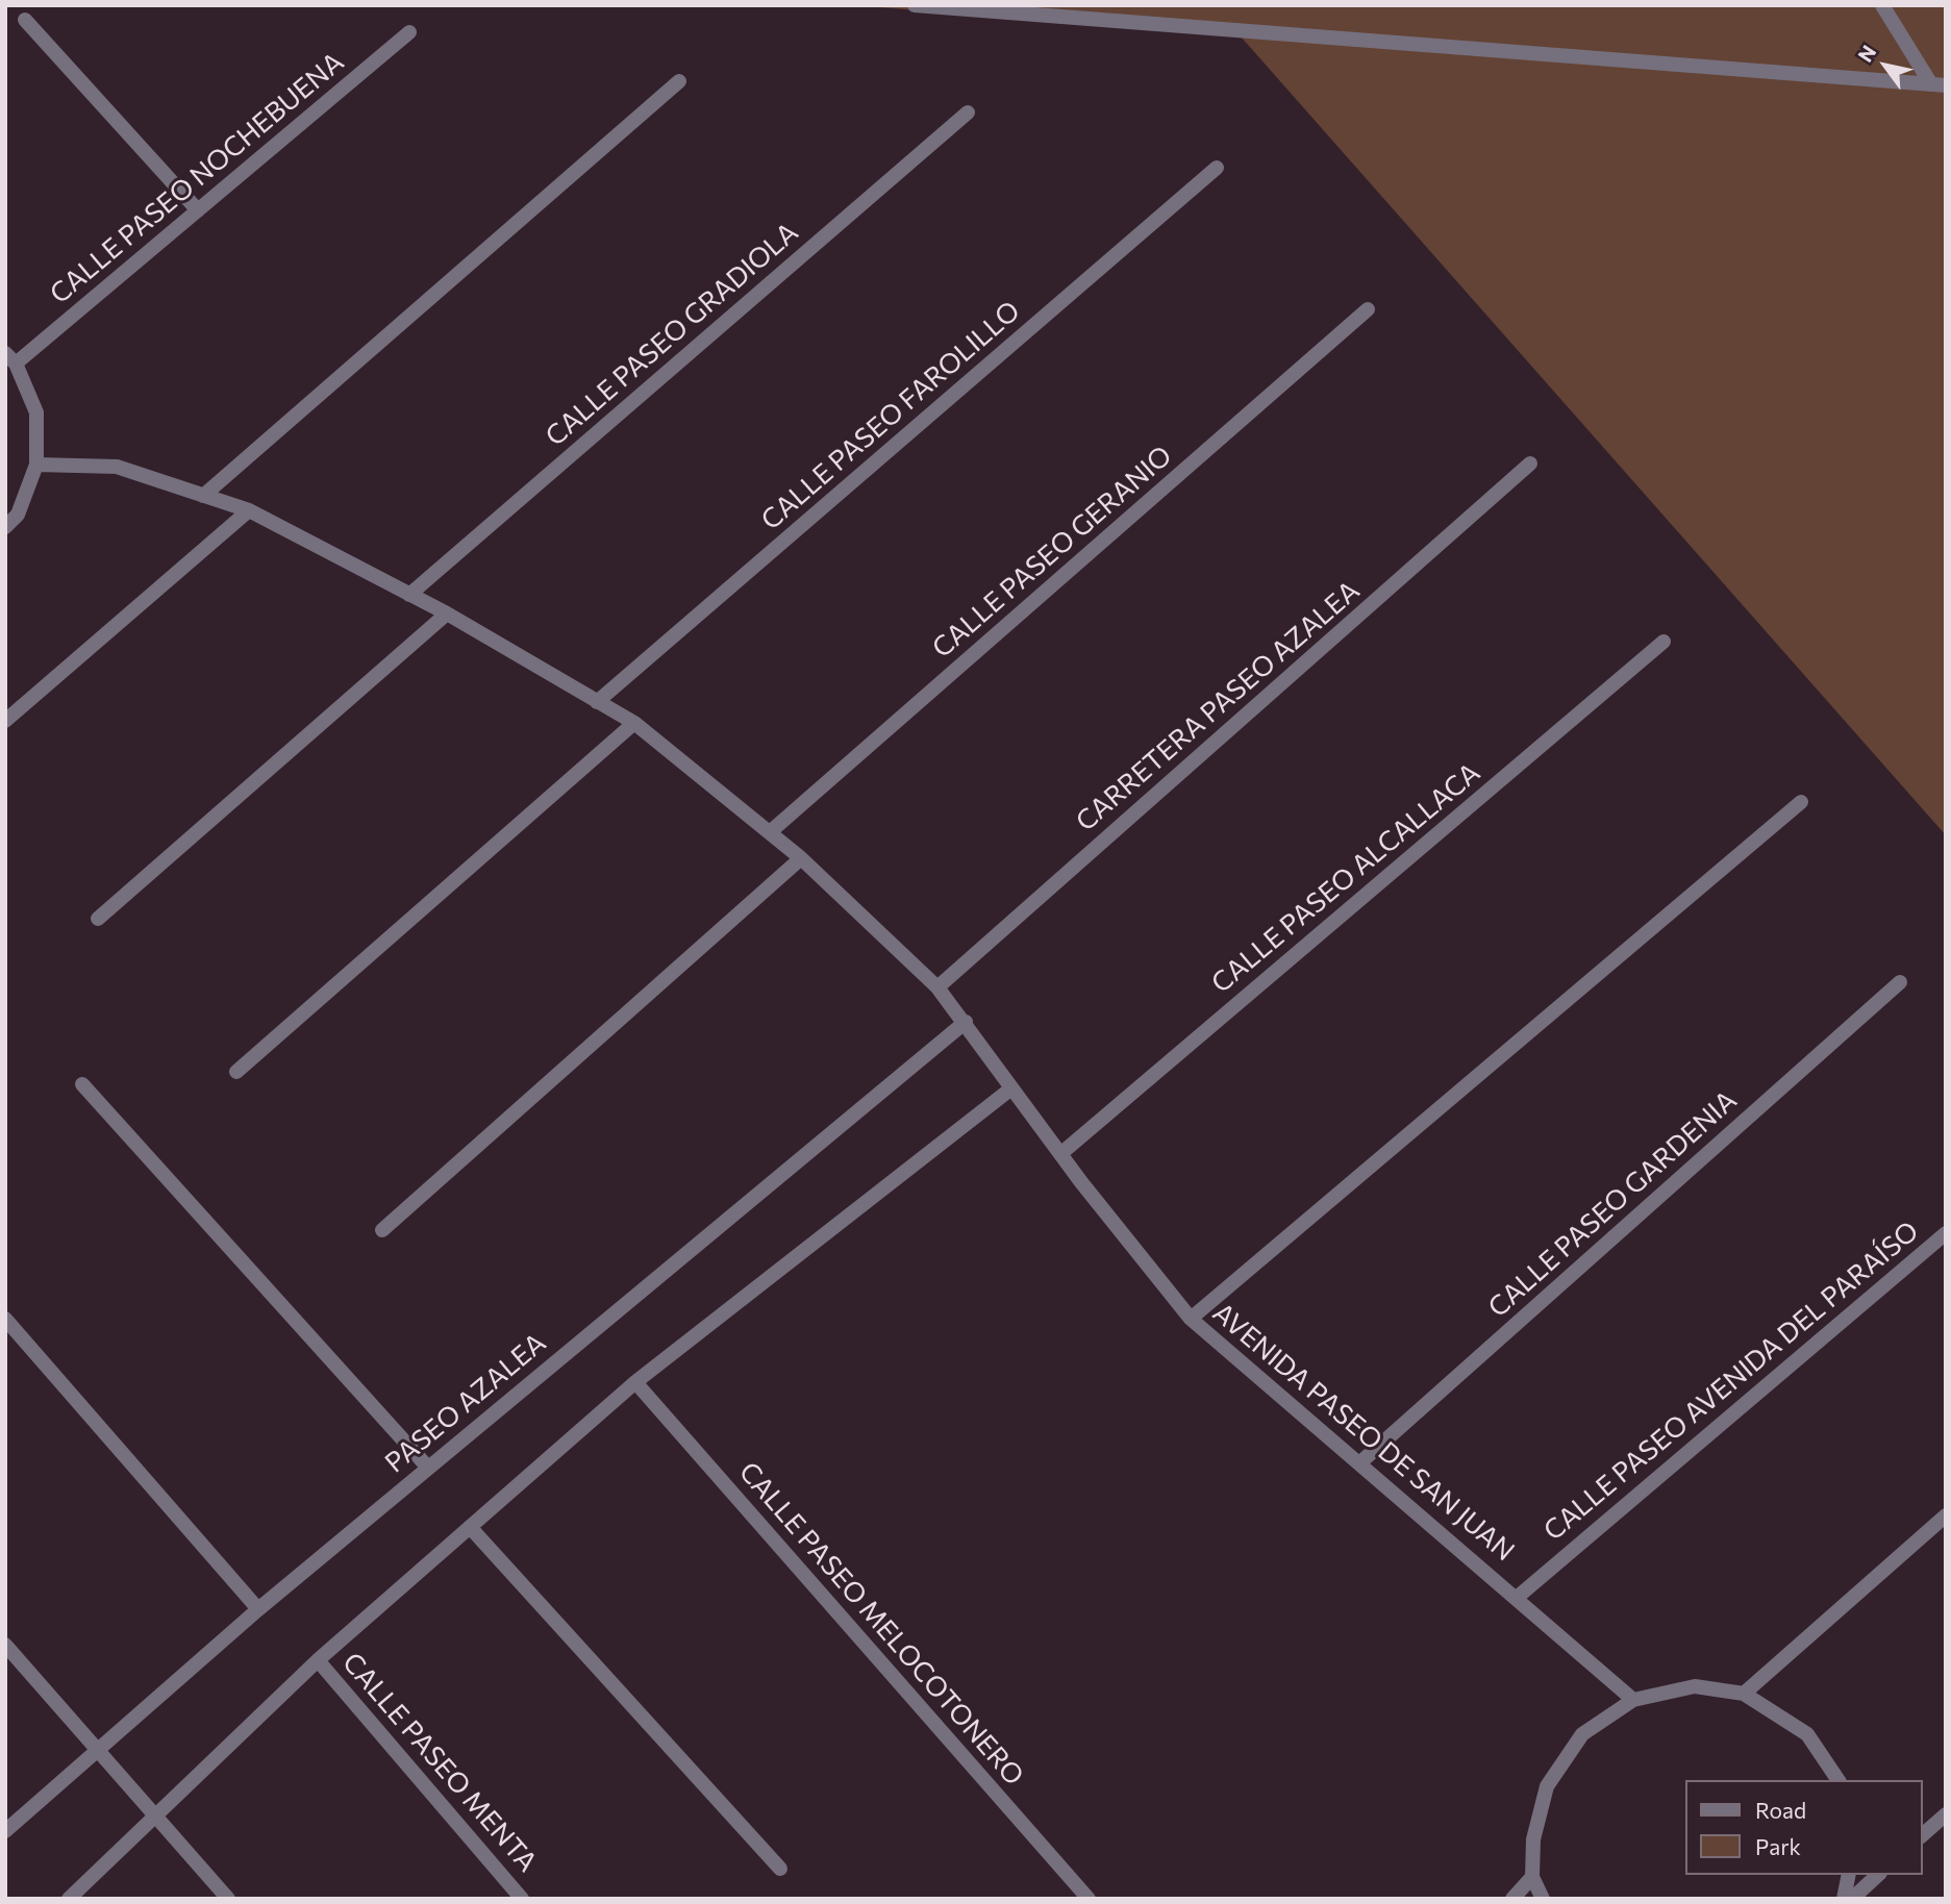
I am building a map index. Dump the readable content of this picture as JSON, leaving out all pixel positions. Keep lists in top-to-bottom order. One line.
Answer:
{"streets":{"street":["CALLE PASEO NOCHEBUENA","CALLE PASEO GRADIOLA","CALLE PASEO FAROLILLO","CALLE PASEO GERANIO","CARRETERA PASEO AZALEA","CALLE PASEO ALCALLACA","CALLE PASEO GARDENIA","CALLE PASEO AVENIDA DEL PARAÍSO","PASEO AZALEA","AVENIDA PASEO DE SAN JUAN","CALLE PASEO MELOCOTONERO","CALLE PASEO MENTA"]},"crossings":[["CALLE PASEO GRADIOLA","AVENIDA PASEO DE SAN JUAN"],["CALLE PASEO FAROLILLO","AVENIDA PASEO DE SAN JUAN"],["CALLE PASEO GERANIO","AVENIDA PASEO DE SAN JUAN"],["CARRETERA PASEO AZALEA","AVENIDA PASEO DE SAN JUAN"],["CALLE PASEO ALCALLACA","AVENIDA PASEO DE SAN JUAN"],["CALLE PASEO GARDENIA","AVENIDA PASEO DE SAN JUAN"],["CALLE PASEO AVENIDA DEL PARAÍSO","AVENIDA PASEO DE SAN JUAN"],["PASEO AZALEA","AVENIDA PASEO DE SAN JUAN"]],"legend":["Road","Park"],"north":"top left"}
